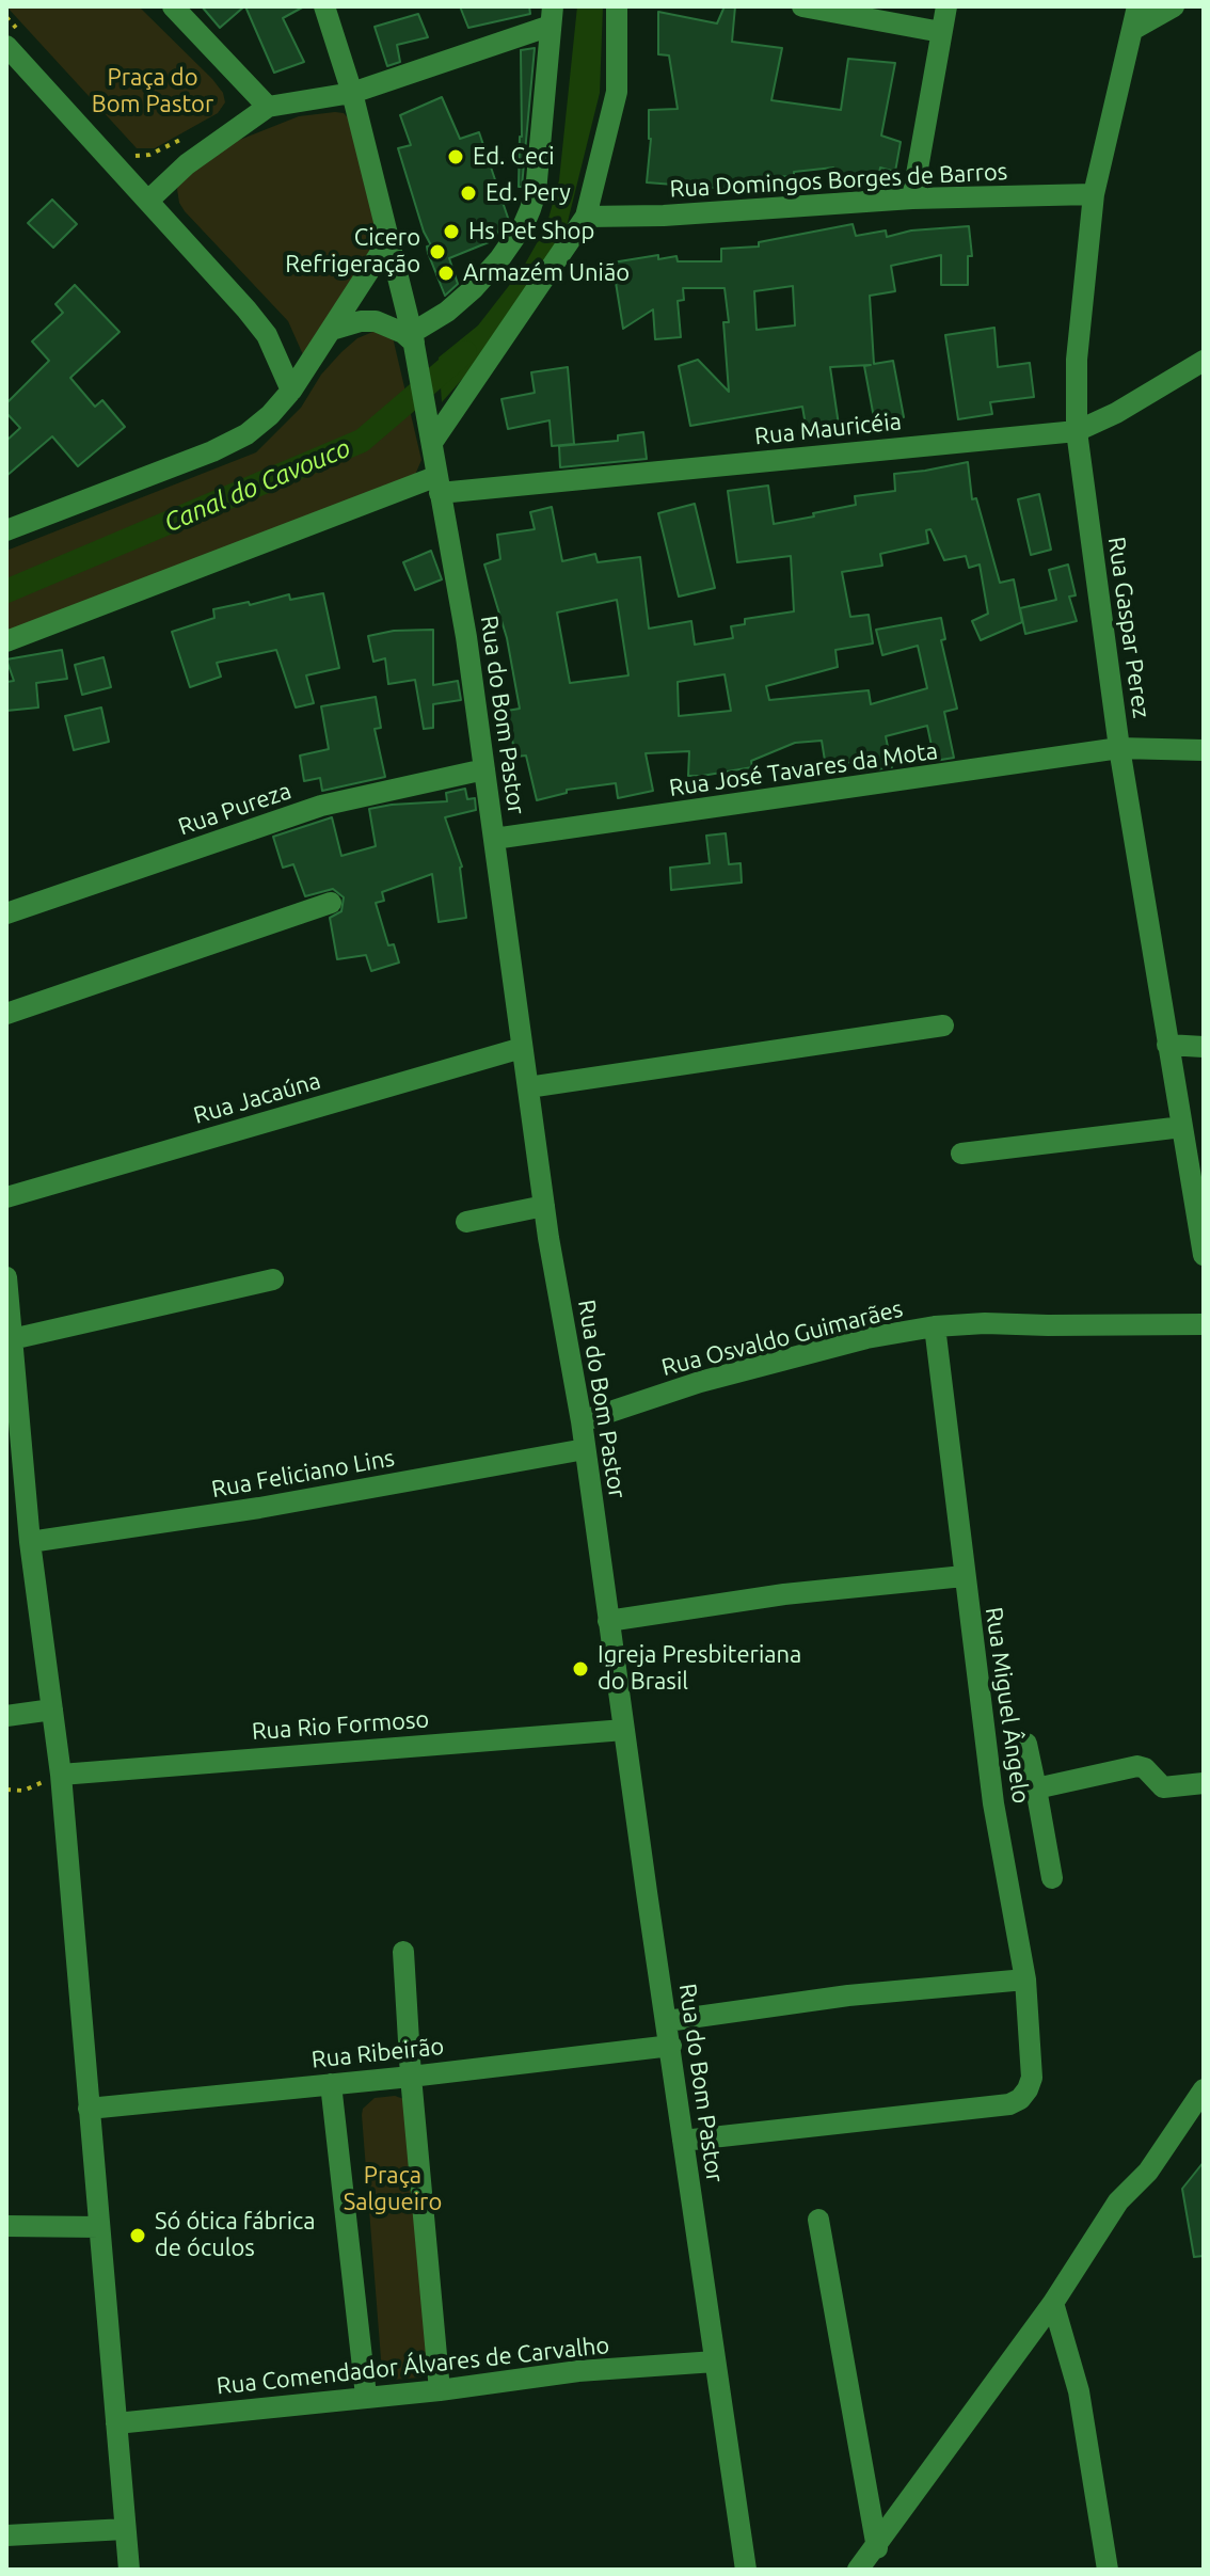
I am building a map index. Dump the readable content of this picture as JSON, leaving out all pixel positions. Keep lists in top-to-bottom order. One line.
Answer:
{"streets":{"street":["Rua Domingos Borges de Barros","Rua Mauricéia","Rua Gaspar Perez","Rua do Bom Pastor","Rua José Tavares da Mota","Rua Pureza","Rua Jacaúna","Rua Osvaldo Guimarães","Rua Feliciano Lins","Rua Miguel Ângelo","Rua Rio Formoso","Rua Ribeirão","Rua Comendador Álvares de Carvalho"]},"crossings":[["Rua Domingos Borges de Barros","Rua Gaspar Perez"],["Rua Mauricéia","Rua Gaspar Perez"],["Rua Mauricéia","Rua do Bom Pastor"],["Rua Gaspar Perez","Rua José Tavares da Mota"],["Rua do Bom Pastor","Rua José Tavares da Mota"],["Rua do Bom Pastor","Rua Pureza"],["Rua do Bom Pastor","Rua Jacaúna"],["Rua do Bom Pastor","Rua Osvaldo Guimarães"],["Rua do Bom Pastor","Rua Feliciano Lins"],["Rua do Bom Pastor","Rua Miguel Ângelo"],["Rua do Bom Pastor","Rua Rio Formoso"],["Rua do Bom Pastor","Rua Ribeirão"],["Rua do Bom Pastor","Rua Comendador Álvares de Carvalho"],["Rua Osvaldo Guimarães","Rua Miguel Ângelo"]],"water":["Canal do Cavouco"],"parks":["Praça do Bom Pastor","Praça Salgueiro"],"places":["Ed. Ceci","Ed. Pery","Hs Pet Shop","Cicero Refrigeração","Armazém União","Igreja Presbiteriana do Brasil","Só ótica fábrica de óculos"]}
